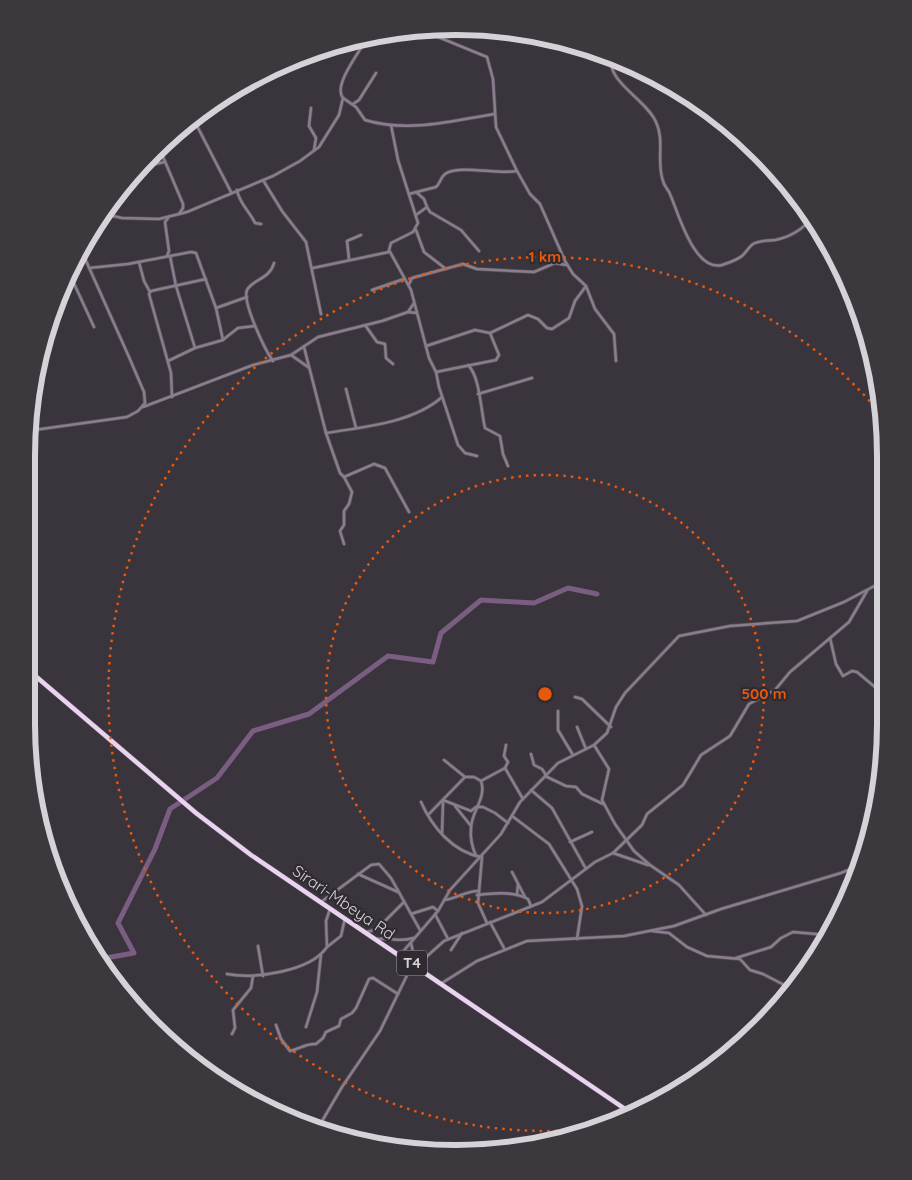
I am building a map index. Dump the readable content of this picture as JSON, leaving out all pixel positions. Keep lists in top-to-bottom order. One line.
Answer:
{"streets":{"highway":["Sirari-Mbeya Rd","T4"]},"rings":["1 km","500 m"]}
